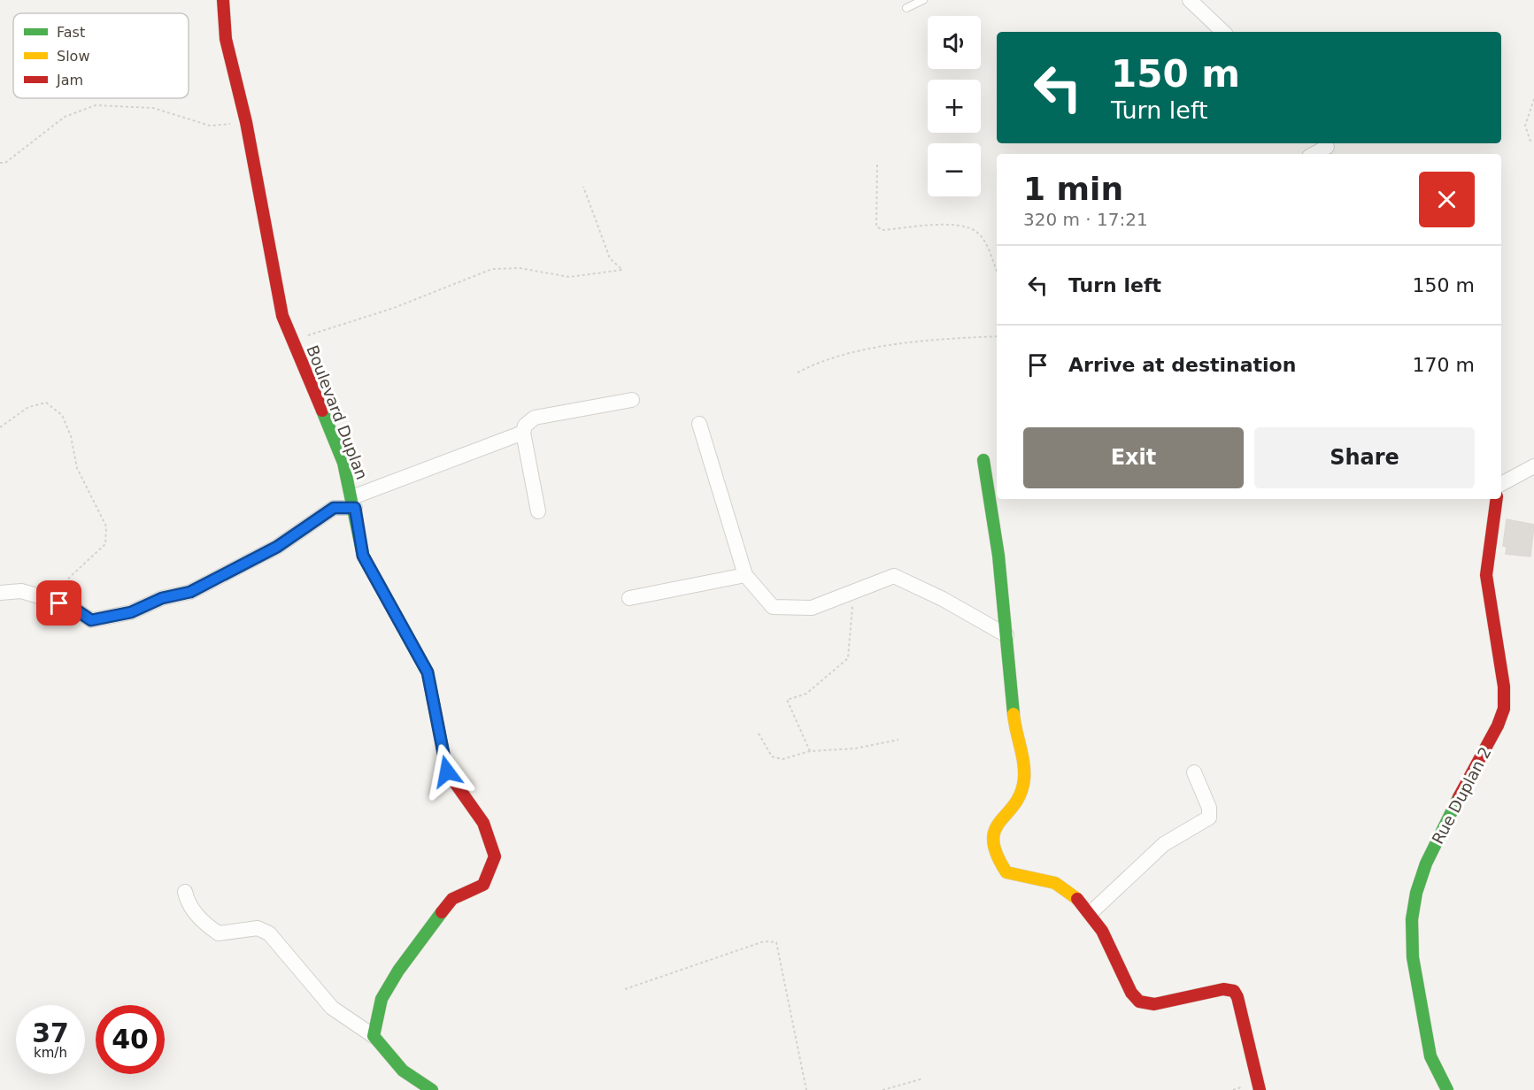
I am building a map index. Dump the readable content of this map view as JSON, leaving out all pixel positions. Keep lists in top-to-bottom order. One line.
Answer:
{"streets":{"street":["Boulevard Duplan","Rue Duplan 2"]},"legend":["Fast","Slow","Jam"],"page":{"map_buttons":["+","−"],"turn":["150 m","Turn left"],"heading":["1 min","320 m · 17:21"],"list":[{"name":"Turn left","value":"150 m"},{"name":"Arrive at destination","value":"170 m"}],"buttons":["Exit","Share"],"speed":"37 km/h","limit":"40"}}
